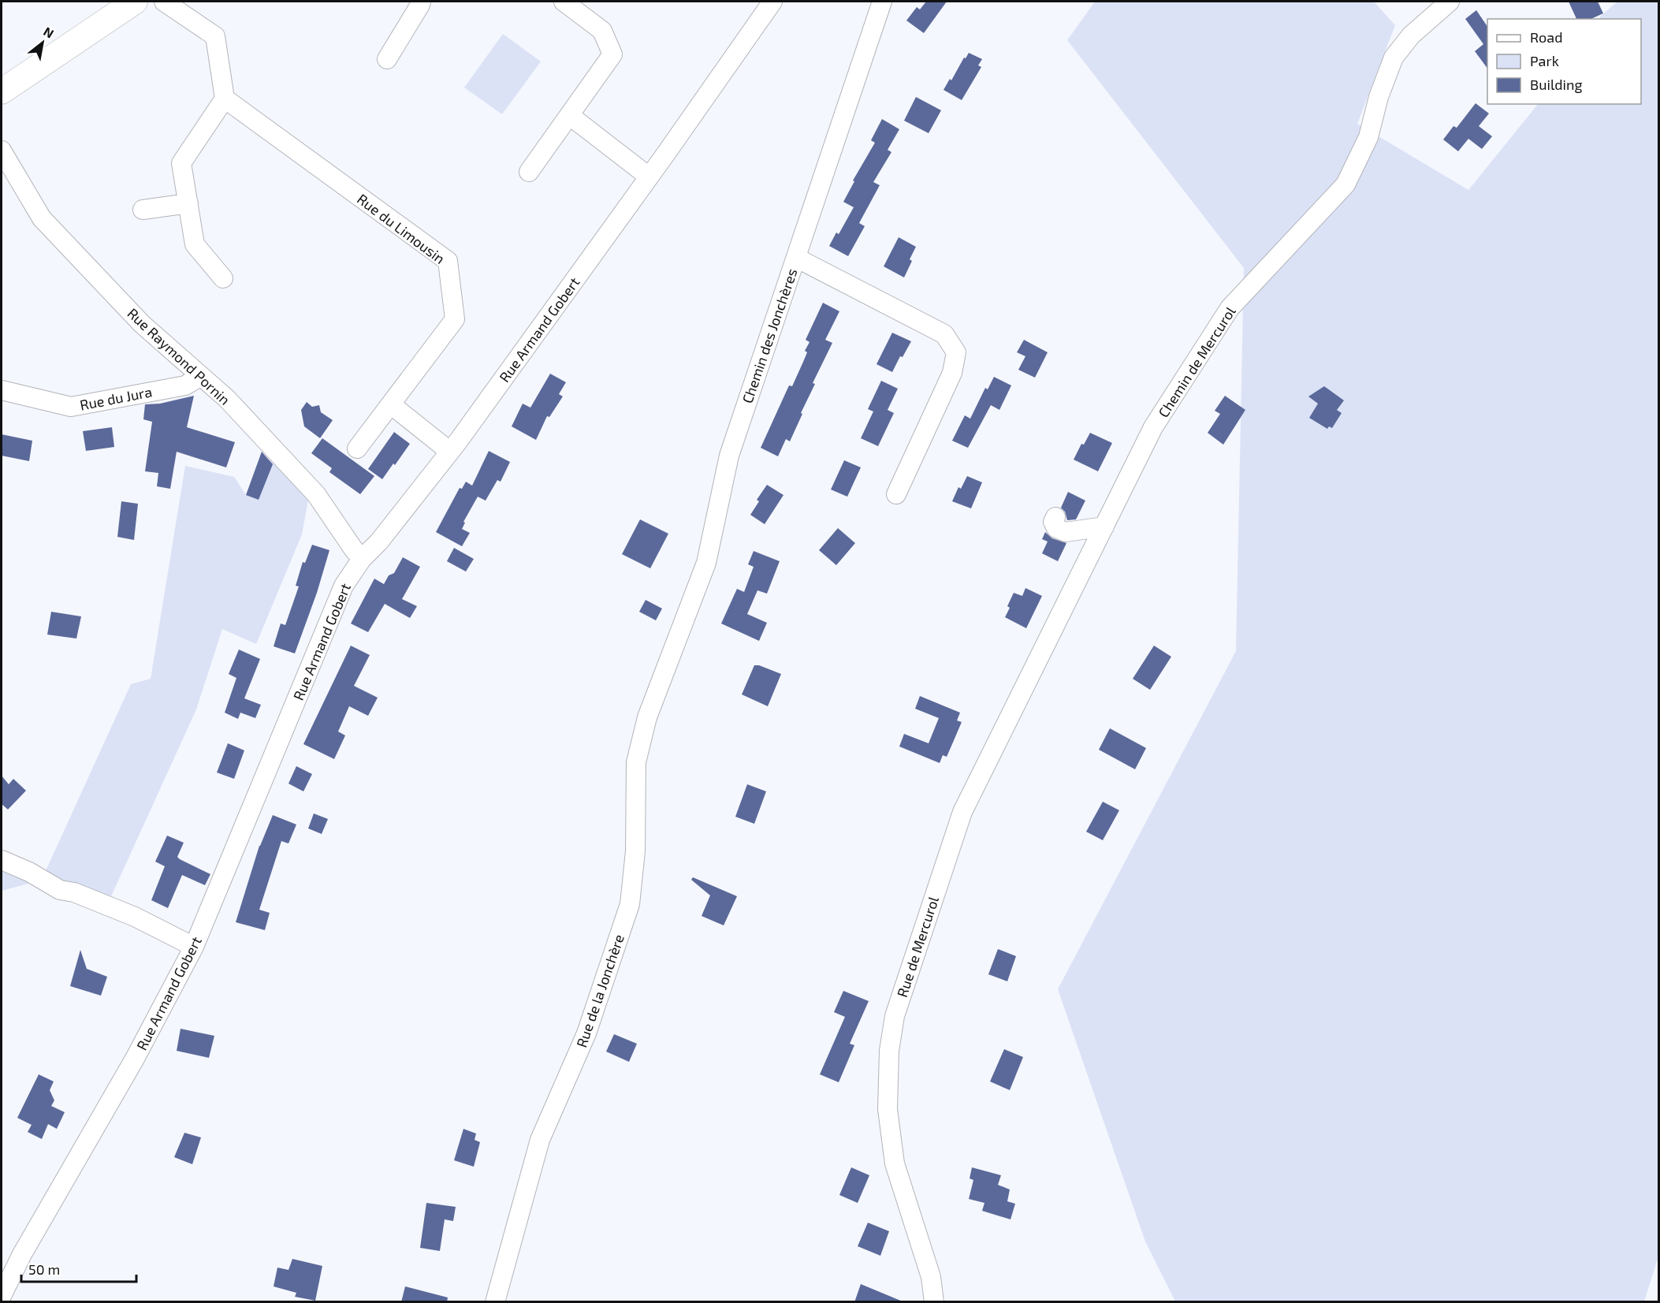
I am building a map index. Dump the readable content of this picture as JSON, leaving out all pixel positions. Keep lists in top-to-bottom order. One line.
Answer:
{"streets":{"street":["Rue du Limousin","Rue Armand Gobert","Chemin des Jonchères","Rue Raymond Pornin","Chemin de Mercurol","Rue du Jura","Rue de Mercurol","Rue de la Jonchère"]},"crossings":[["Rue Armand Gobert","Rue Raymond Pornin"],["Chemin des Jonchères","Rue de la Jonchère"],["Rue Raymond Pornin","Rue du Jura"],["Chemin de Mercurol","Rue de Mercurol"]],"legend":["Road","Park","Building"],"scale_bar":"50 m","north":"top right"}
